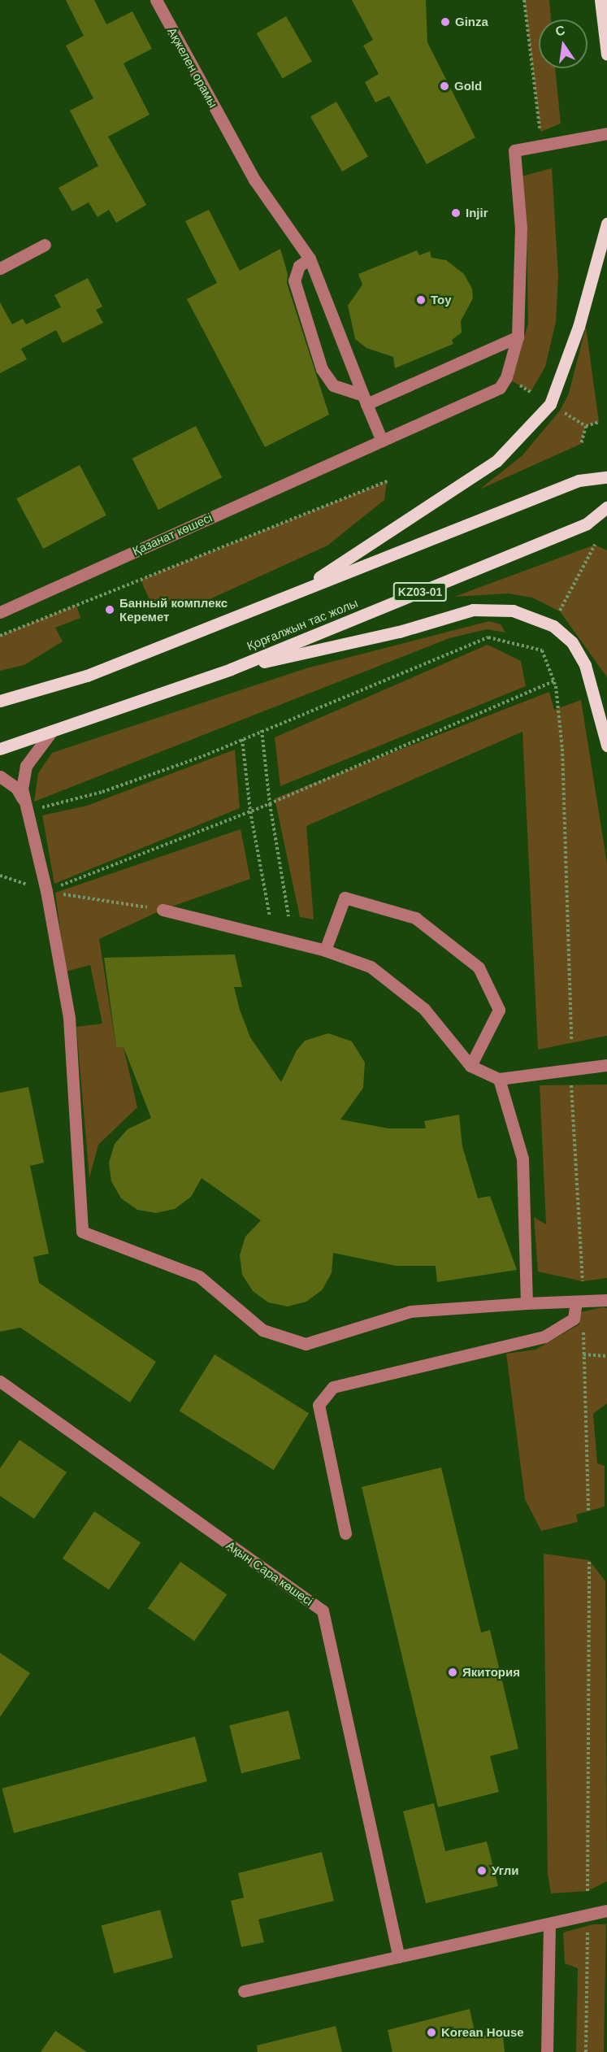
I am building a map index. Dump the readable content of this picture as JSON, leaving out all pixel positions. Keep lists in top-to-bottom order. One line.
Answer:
{"streets":{"main road":["KZ03-01","Қорғалжын тас жолы"],"street":["Ақжелен орамы","Қазанат көшесі","Ақын Сара көшесі"]},"crossings":[["Ақжелен орамы","Қазанат көшесі"]],"places":["Ginza","Gold","Injir","Toy","Банный комплекс Керемет","Якитория","Угли","Korean House"],"north":"top"}
